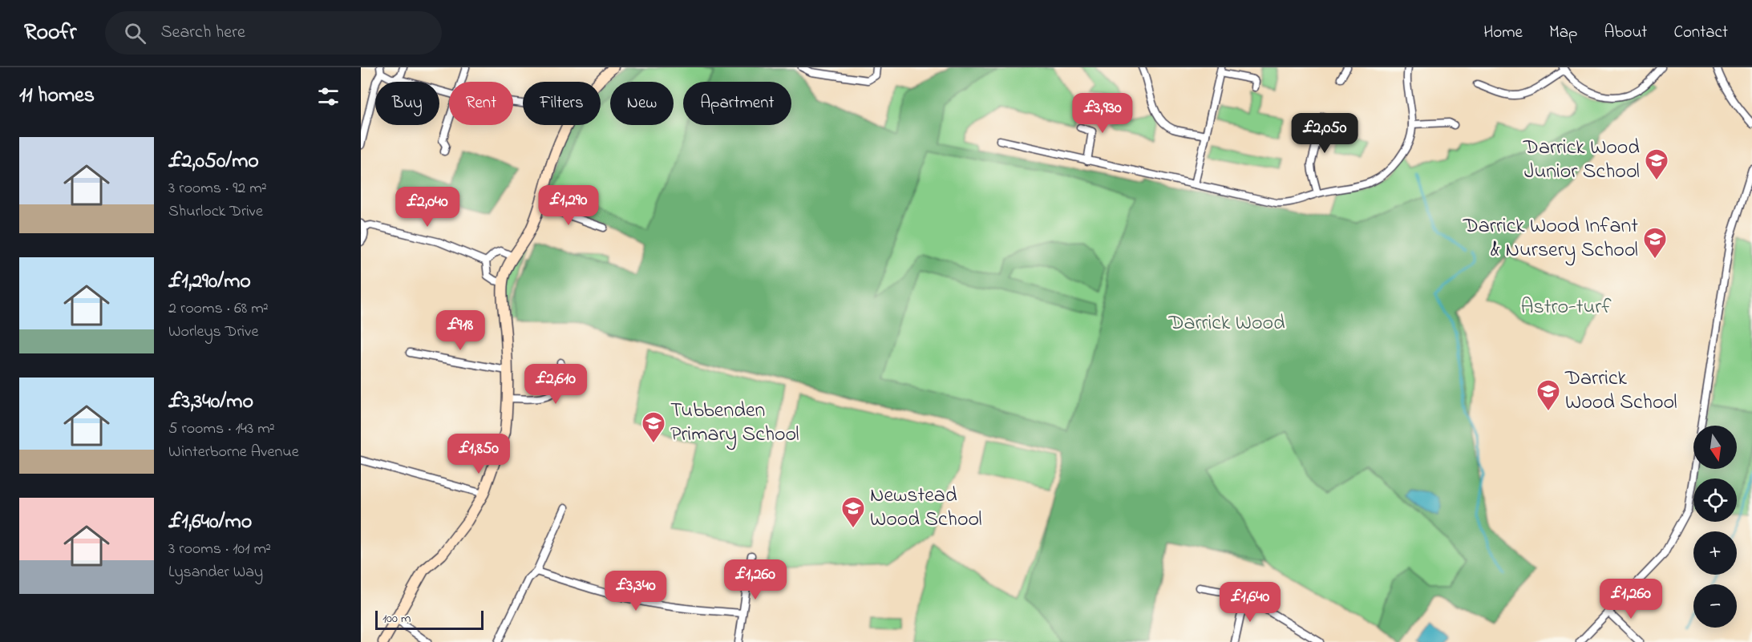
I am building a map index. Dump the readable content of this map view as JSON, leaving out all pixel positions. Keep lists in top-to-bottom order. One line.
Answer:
{"parks":["Astro-turf","Darrick Wood"],"places":{"school or university":["Darrick Wood Junior School","Darrick Wood Infant & Nursery School","Darrick Wood School","Tubbenden Primary School","Newstead Wood School"]},"scale_bar":"100 m","north":"bottom","page":{"header":"Roofr","search":"Search here","nav":["Home","Map","About","Contact"],"heading":"11 homes","chip":["Buy","Rent","Filters","New","Apartment"],"price":["£3,930","£2,050","£1,290","£2,040","£918","£2,610","£1,850","£1,260","£3,340","£1,260","£1,640"],"list":[{"name":"£2,050/mo","note":"3 rooms · 92 m² · Shurlock Drive"},{"name":"£1,290/mo","note":"2 rooms · 68 m² · Worleys Drive"},{"name":"£3,340/mo","note":"5 rooms · 143 m² · Winterborne Avenue"},{"name":"£1,640/mo","note":"3 rooms · 101 m² · Lysander Way"}],"map_buttons":["+","−"],"scale":"100 m"}}
